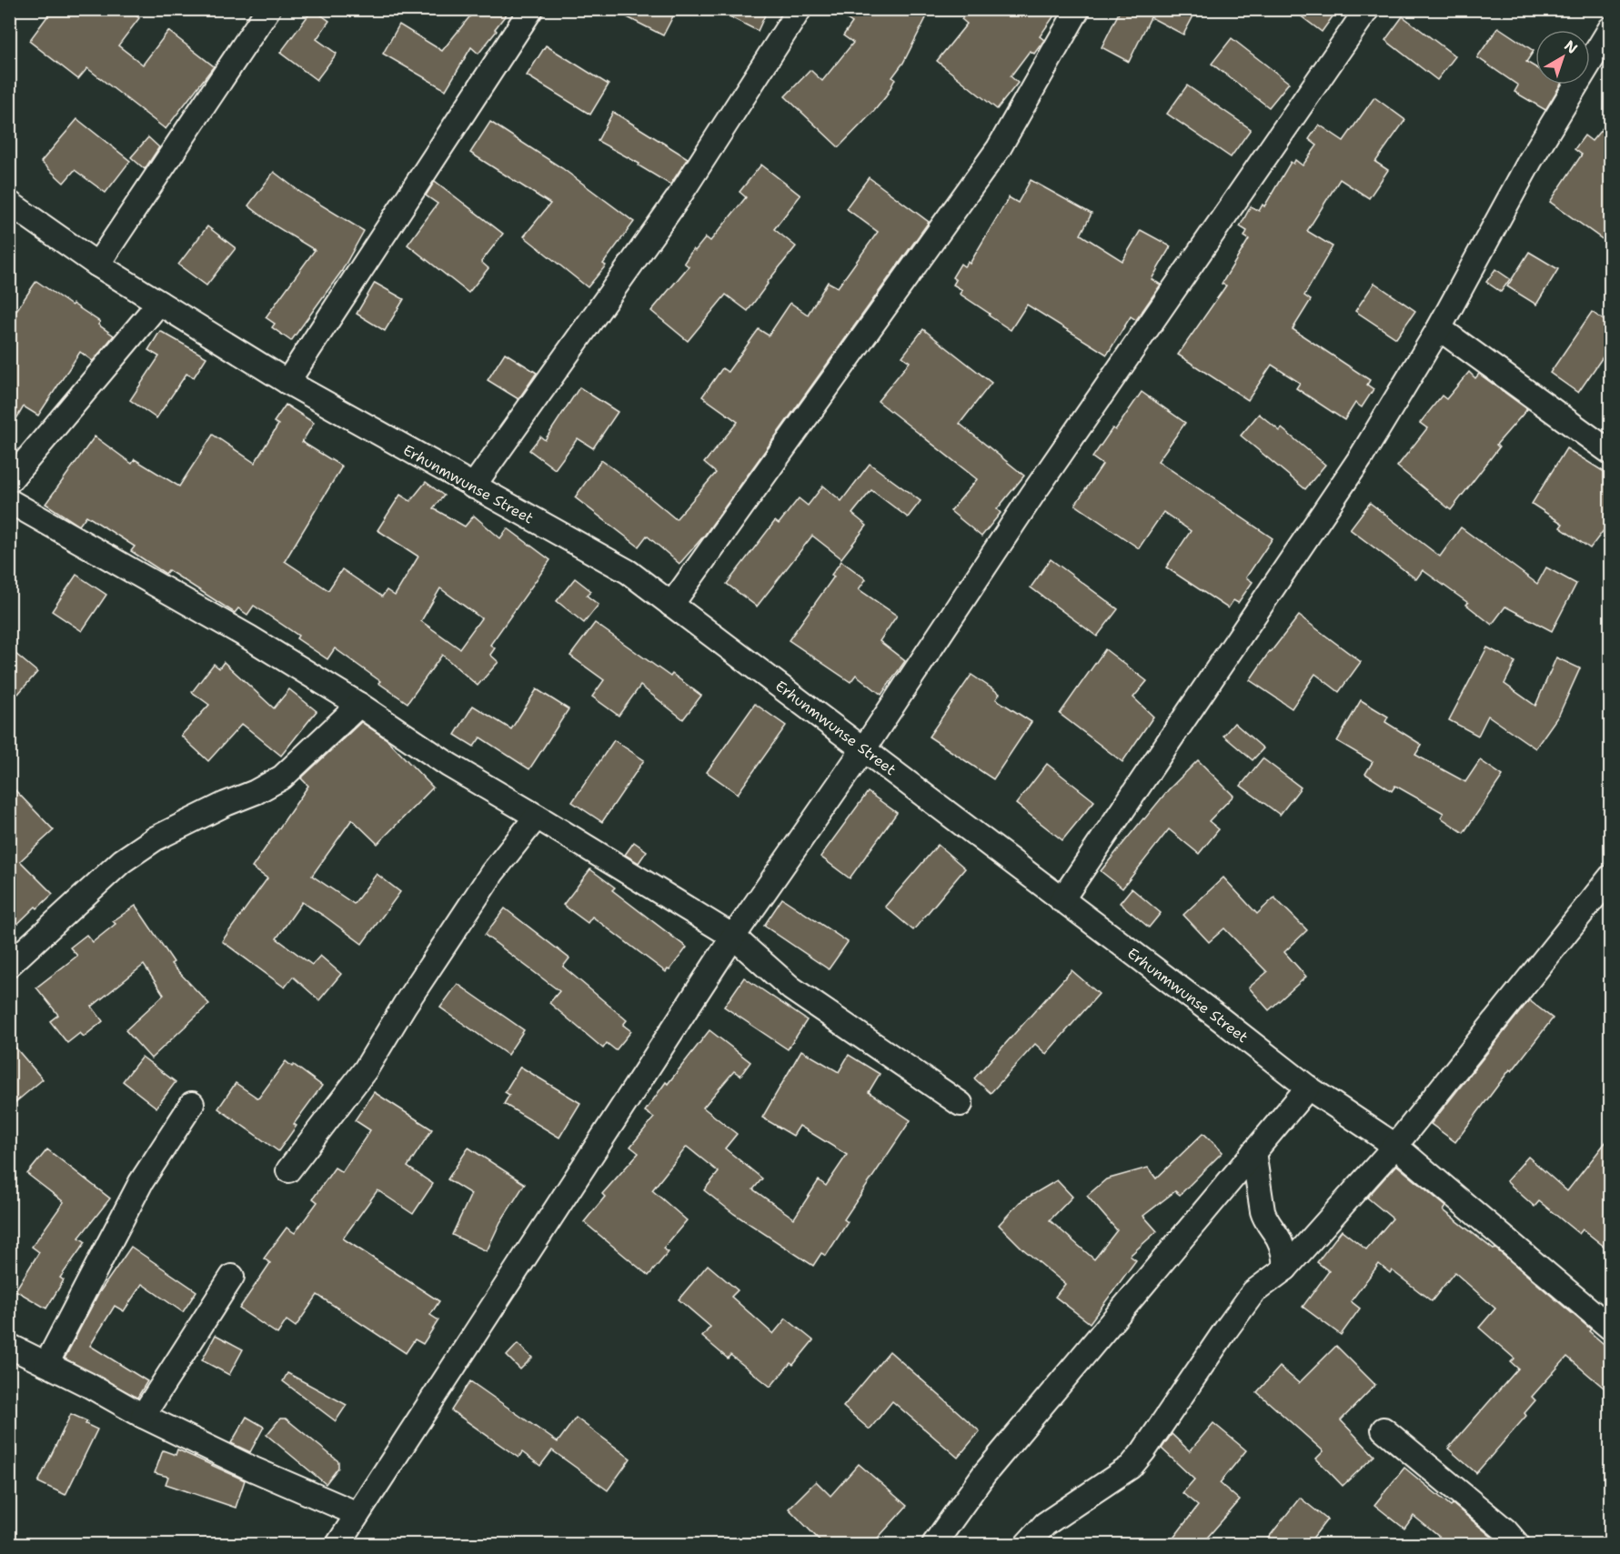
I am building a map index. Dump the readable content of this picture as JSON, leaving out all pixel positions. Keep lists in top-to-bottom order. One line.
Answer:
{"streets":{"street":["Erhunmwunse Street"]},"north":"top right"}
